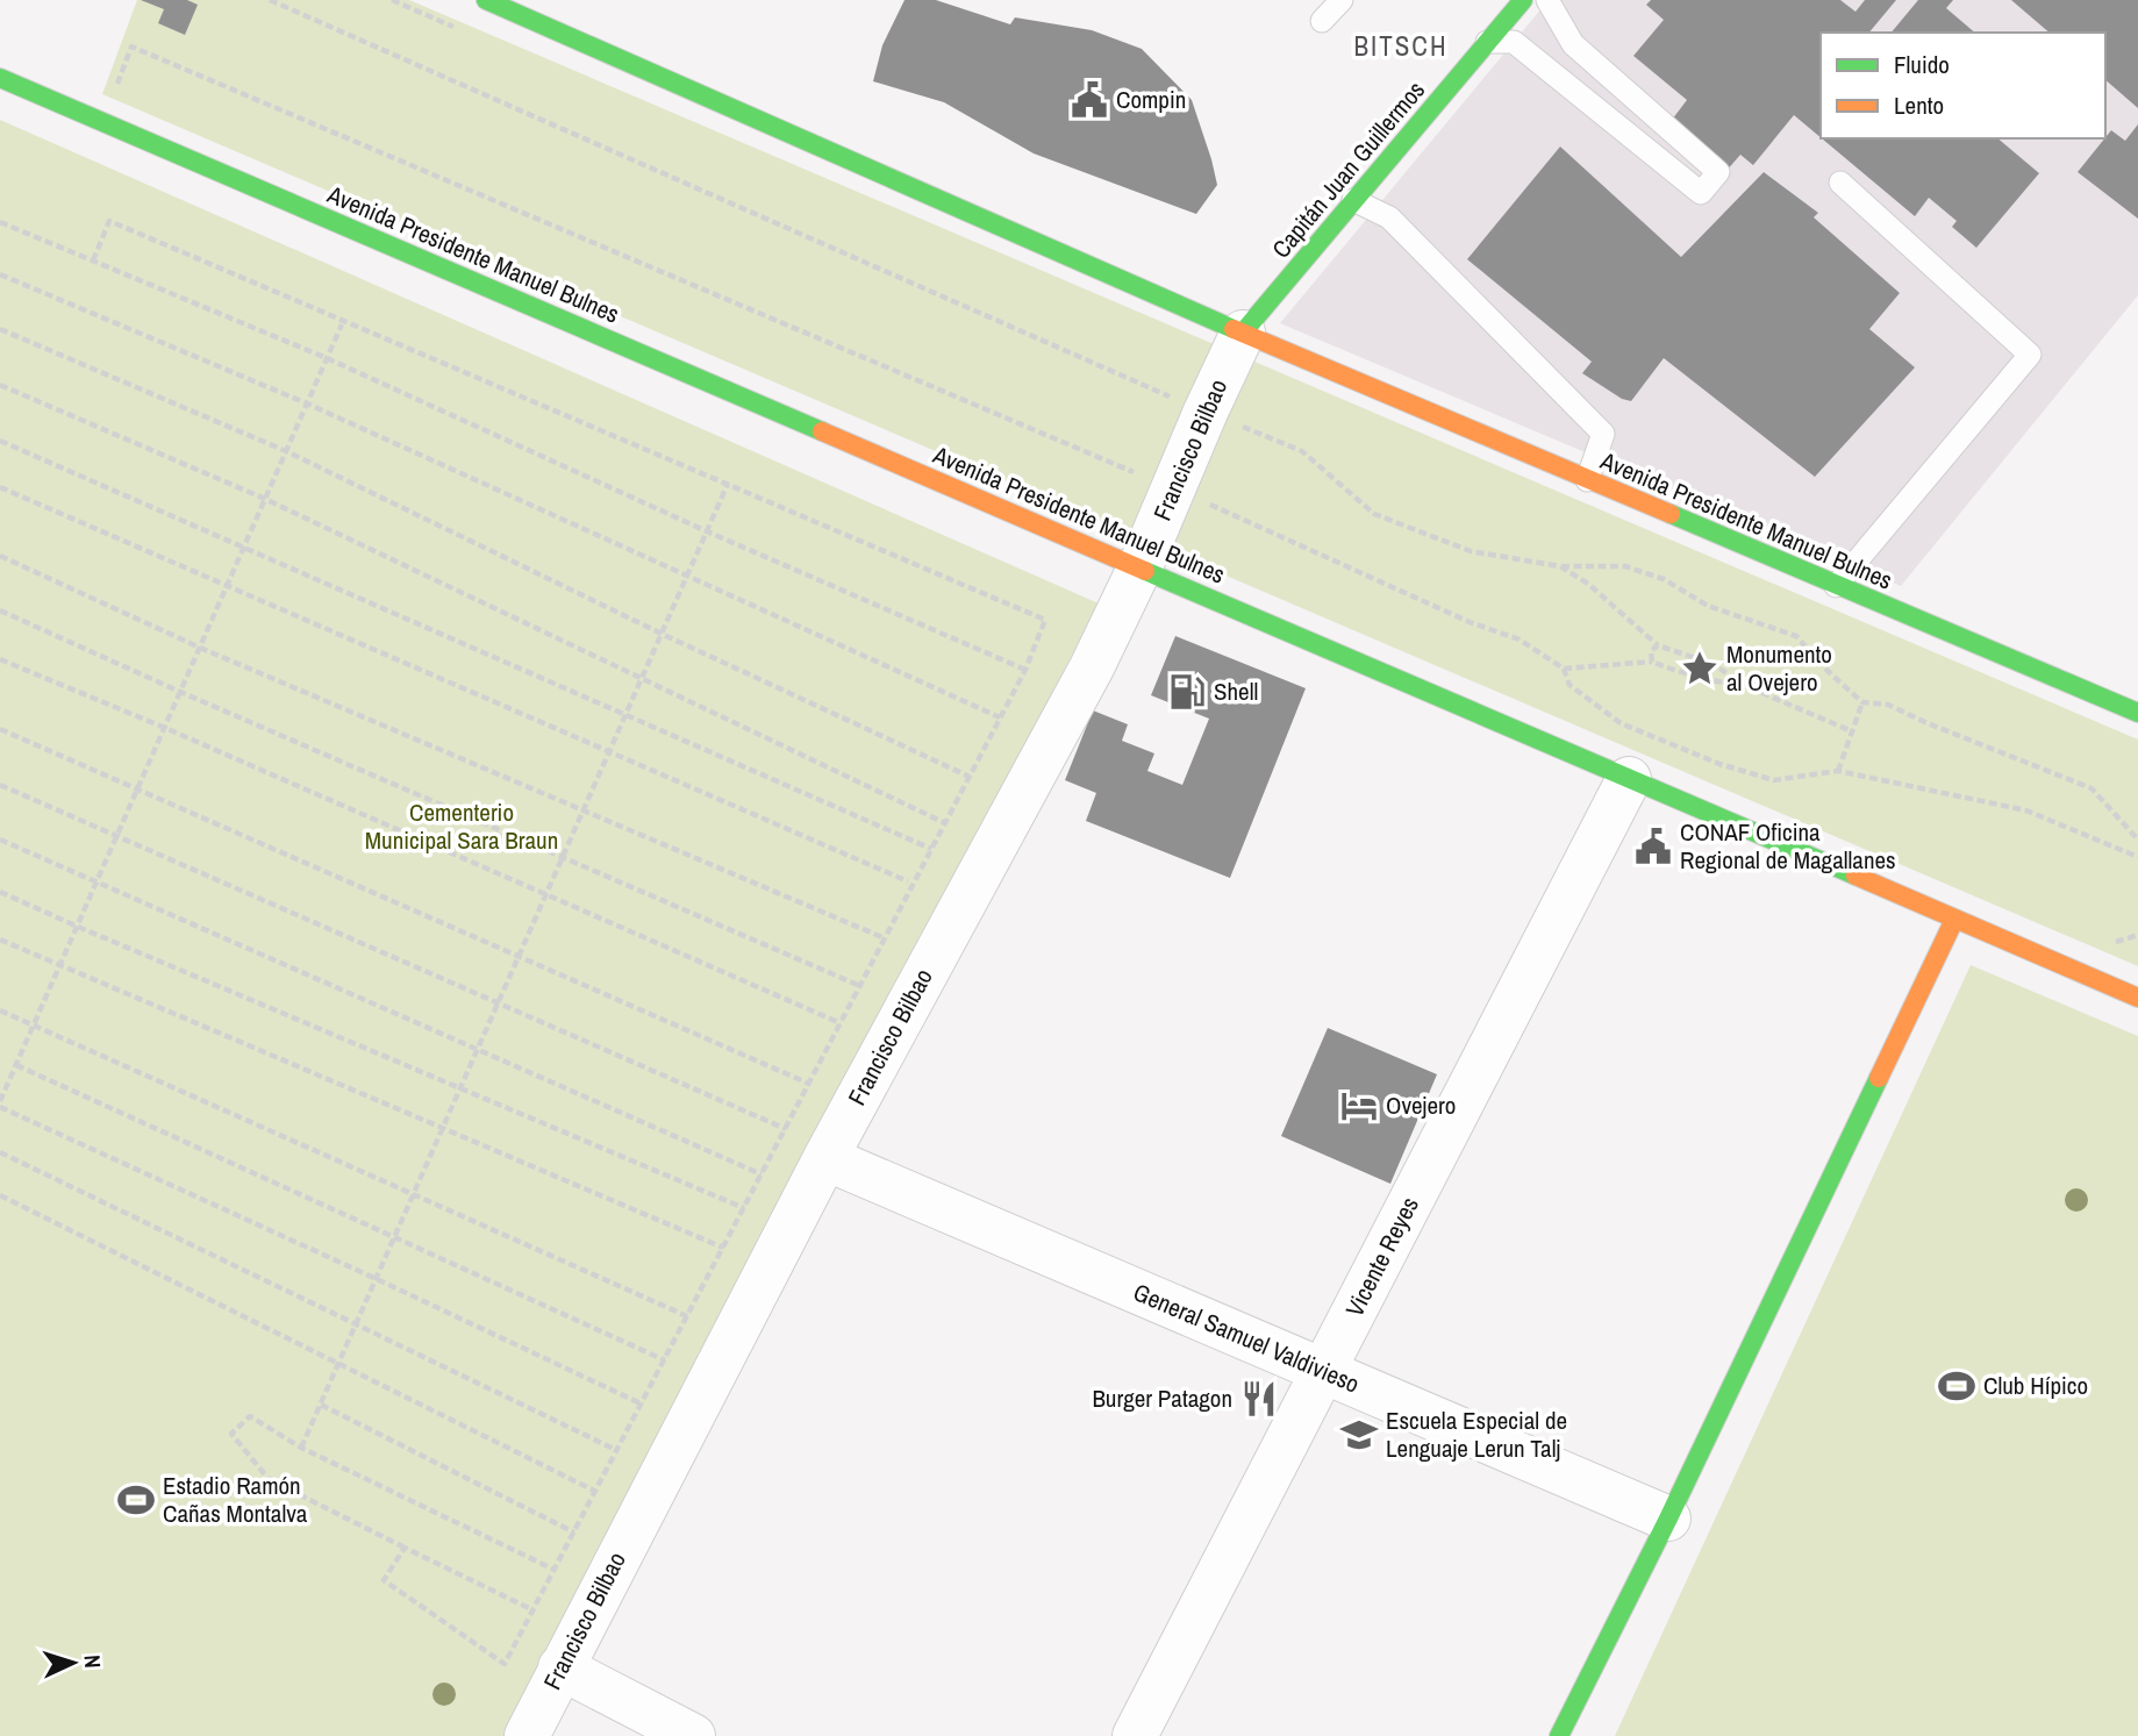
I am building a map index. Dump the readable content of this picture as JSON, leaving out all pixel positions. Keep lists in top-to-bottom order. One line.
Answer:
{"streets":{"main road":["Capitán Juan Guillermos","Avenida Presidente Manuel Bulnes"],"street":["Francisco Bilbao","Vicente Reyes","General Samuel Valdivieso"]},"crossings":[["Capitán Juan Guillermos","Avenida Presidente Manuel Bulnes"],["Capitán Juan Guillermos","Francisco Bilbao"],["Avenida Presidente Manuel Bulnes","Francisco Bilbao"],["Avenida Presidente Manuel Bulnes","Vicente Reyes"],["Francisco Bilbao","General Samuel Valdivieso"],["Vicente Reyes","General Samuel Valdivieso"]],"districts":["BITSCH"],"parks":["Cementerio Municipal Sara Braun"],"places":{"public building":["Compin","CONAF Oficina Regional de Magallanes"],"place":["Monumento al Ovejero"],"fuel station":["Shell"],"hotel":["Ovejero"],"sports":["Club Hípico","Estadio Ramón Cañas Montalva"],"restaurant":["Burger Patagon"],"school or university":["Escuela Especial de Lenguaje Lerun Talj"]},"legend":["Fluido","Lento"],"north":"right"}
